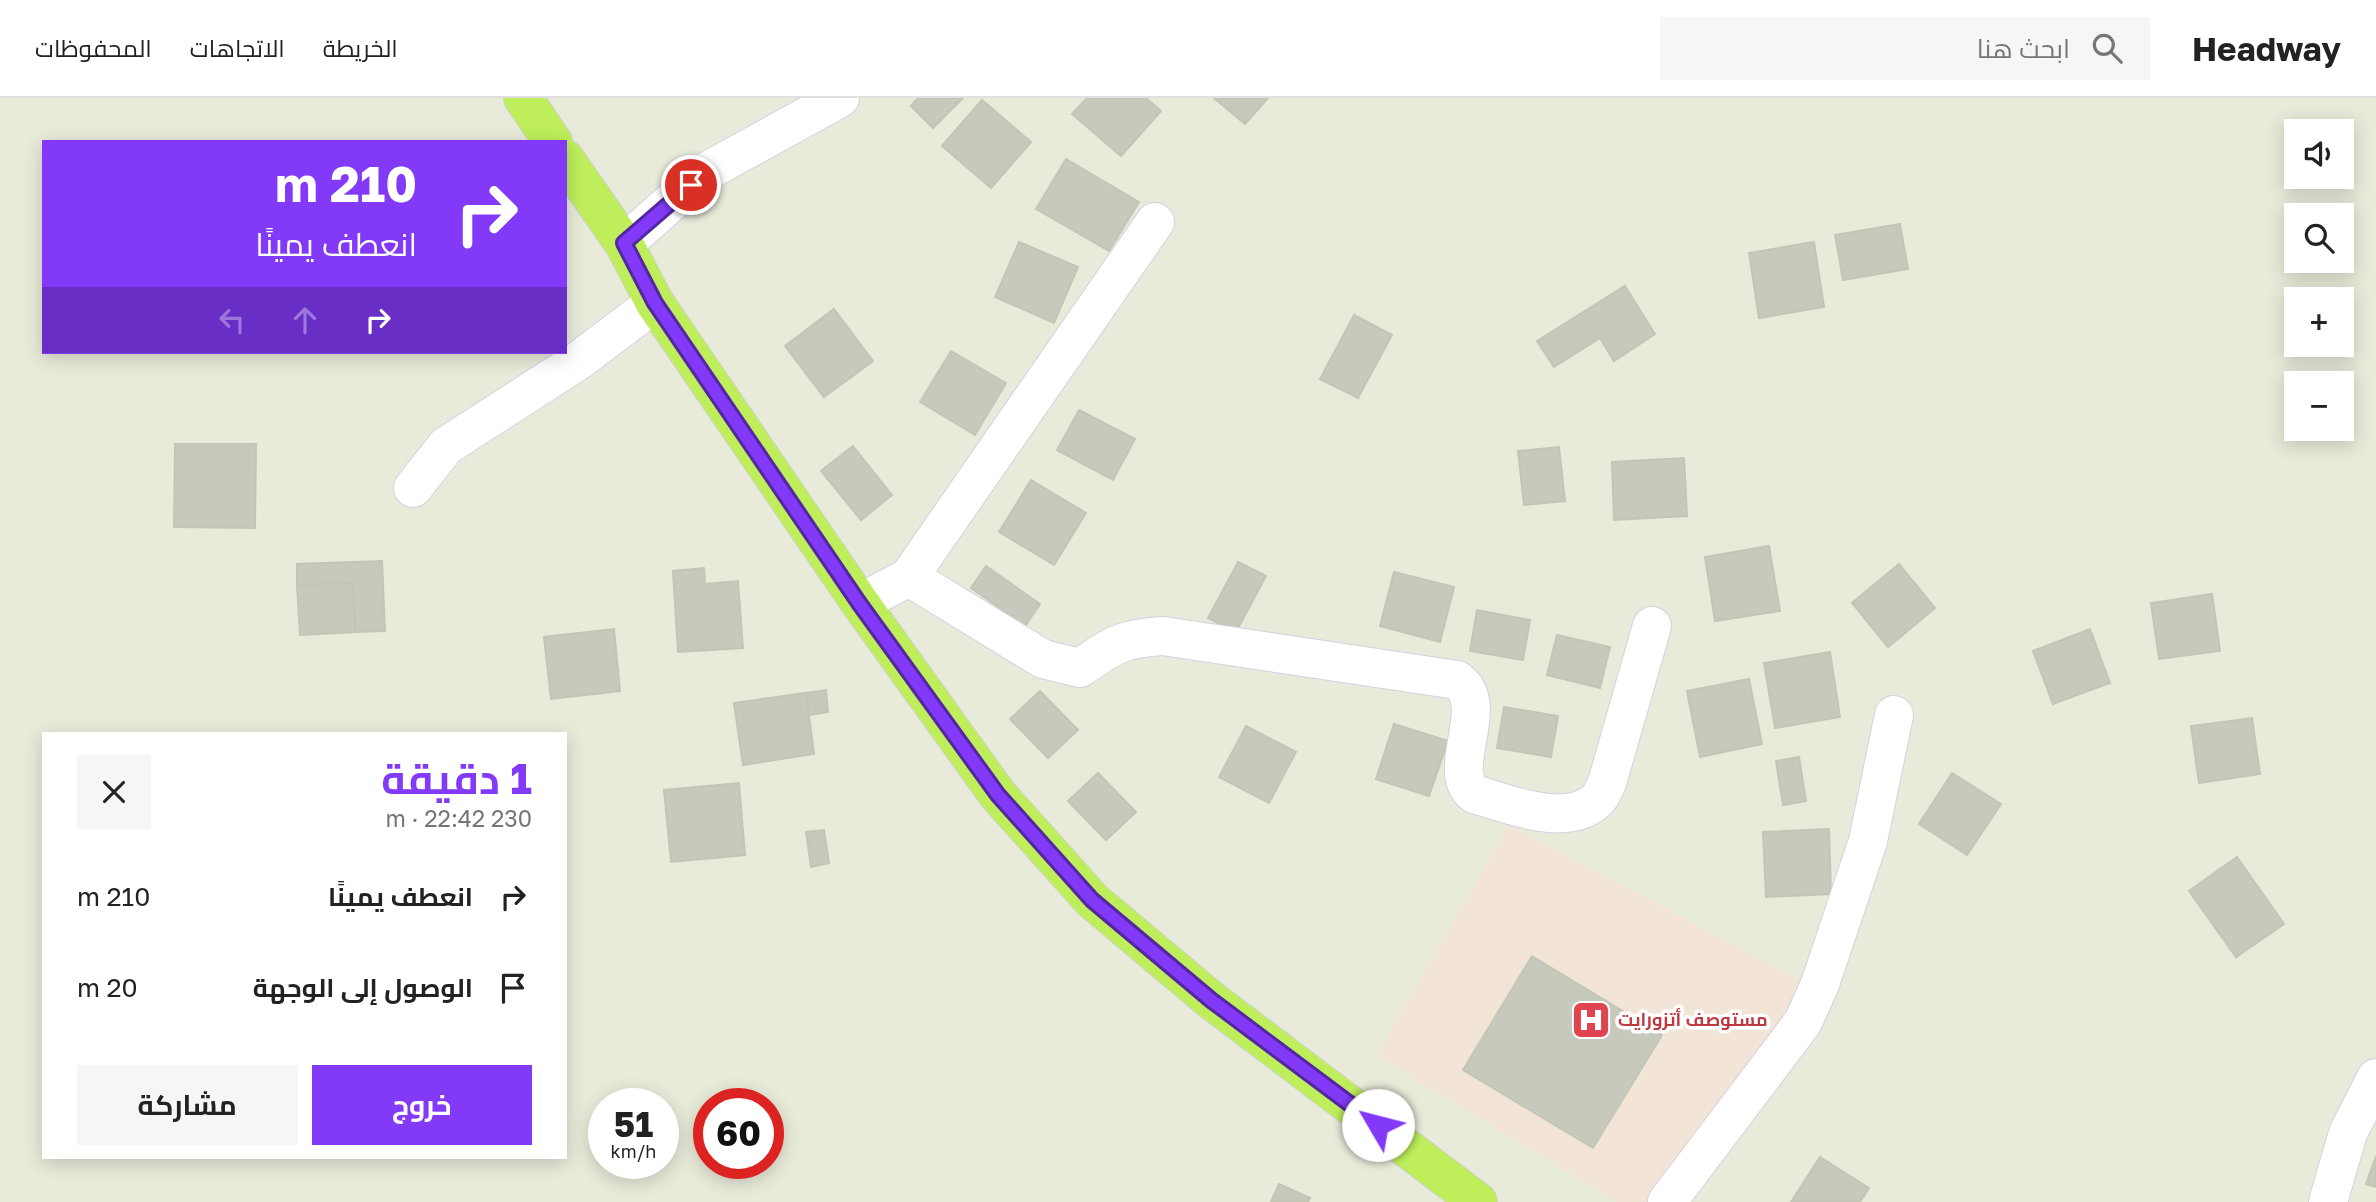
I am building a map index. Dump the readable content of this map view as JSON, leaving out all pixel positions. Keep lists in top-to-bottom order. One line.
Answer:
{"places":{"hospital":["مستوصف أتزورايت"]},"page":{"header":"Headway","search":"ابحث هنا","nav":["الخريطة","الاتجاهات","المحفوظات"],"map_buttons":["+","−"],"turn":["210 m","انعطف يمينًا"],"heading":["1 دقيقة","230 m · 22:42"],"list":[{"name":"انعطف يمينًا","value":"210 m"},{"name":"الوصول إلى الوجهة","value":"20 m"}],"buttons":["خروج","مشاركة"],"speed":"51 km/h","limit":"60"}}
